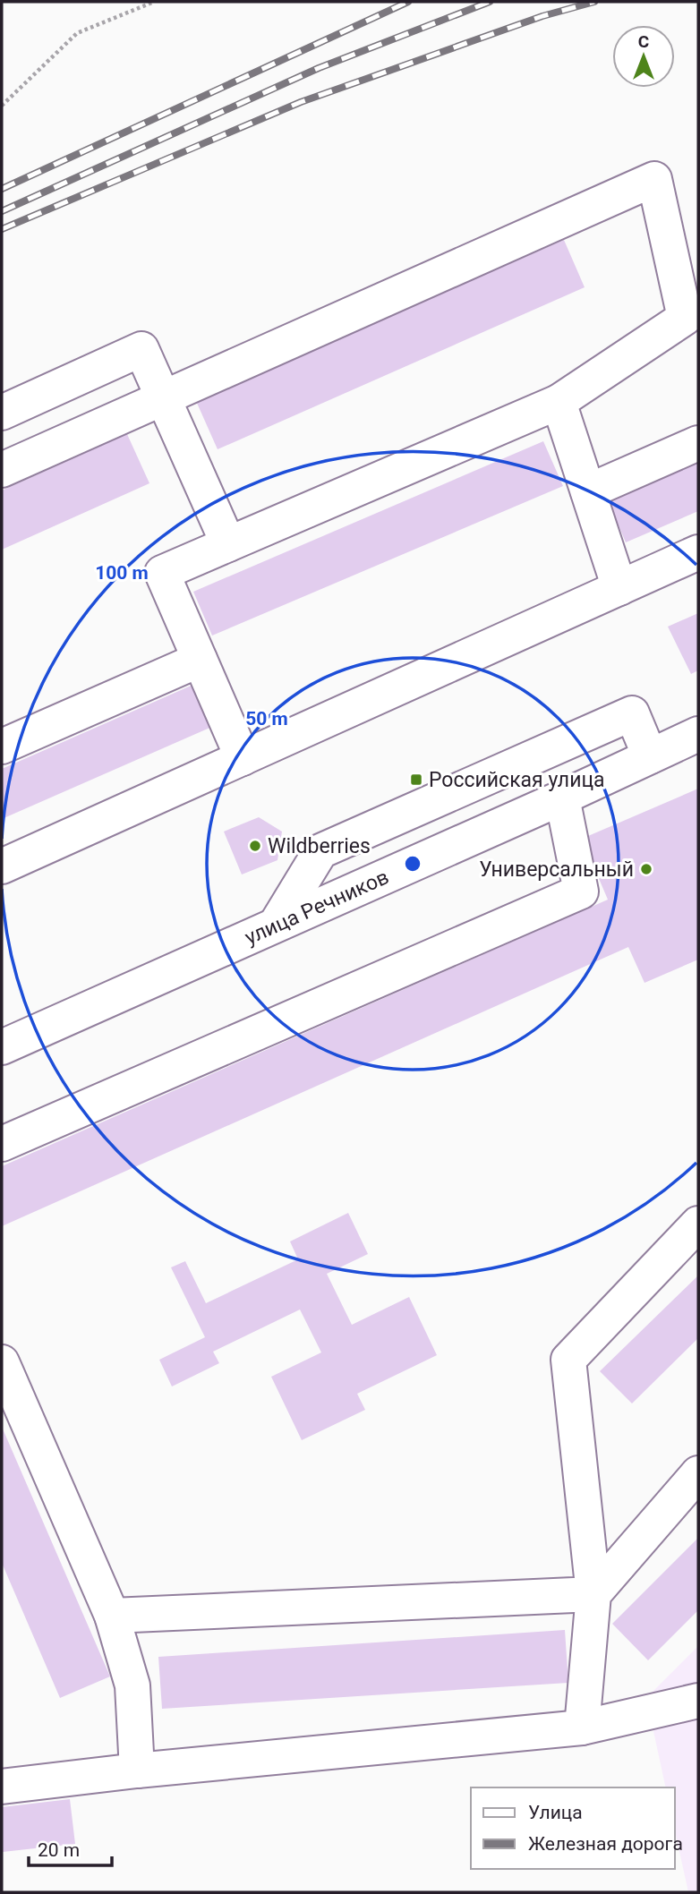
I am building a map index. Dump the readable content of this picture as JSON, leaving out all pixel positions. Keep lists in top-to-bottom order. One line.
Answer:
{"streets":{"street":["улица Речников"]},"places":{"transit":["Российская улица"],"other":["Wildberries","Универсальный"]},"legend":["Улица","Железная дорога"],"scale_bar":"20 m","north":"top","rings":["100 m","50 m"]}
